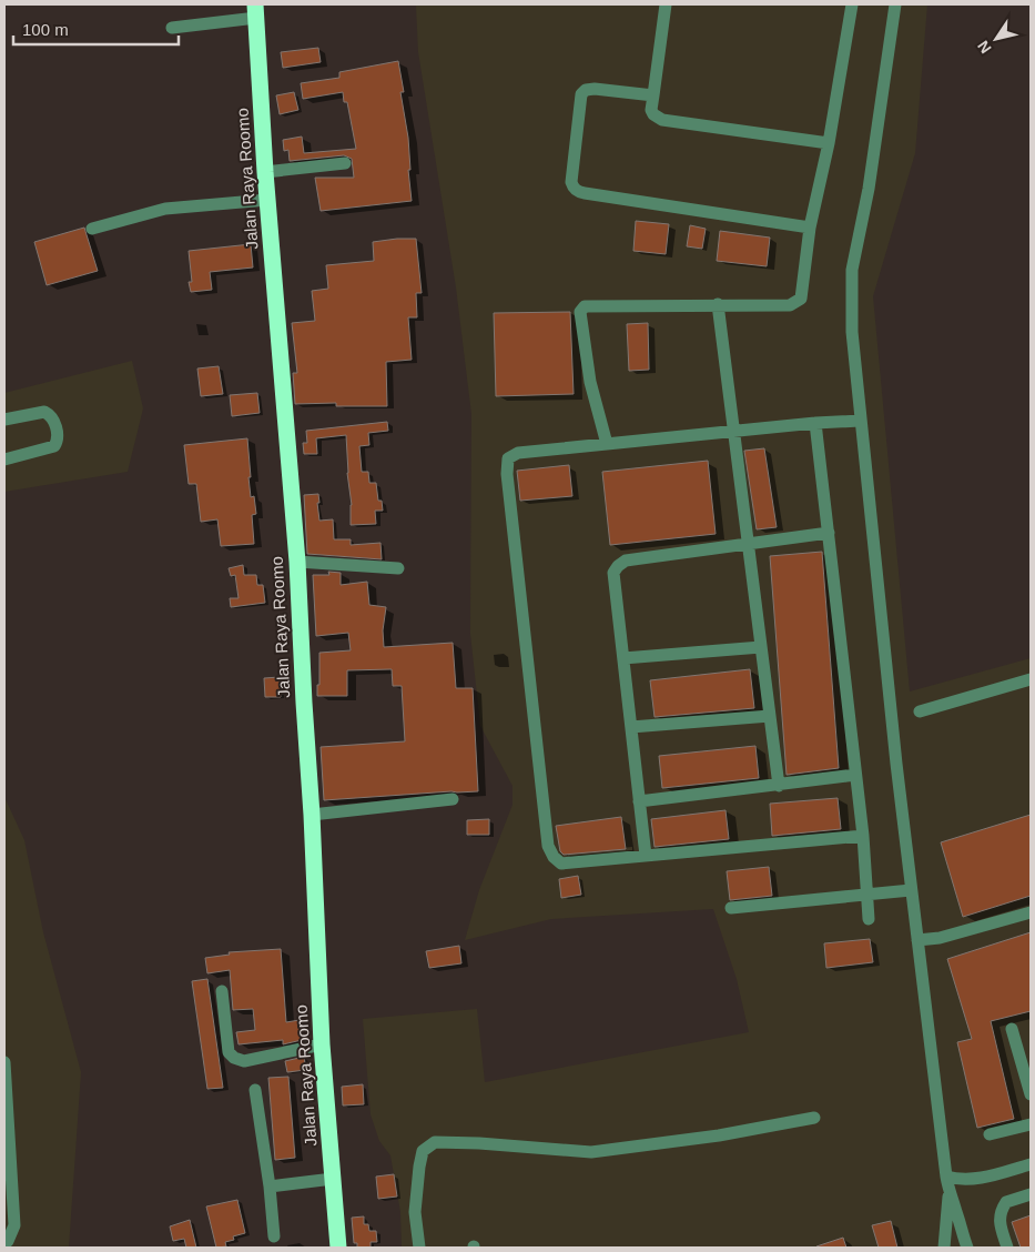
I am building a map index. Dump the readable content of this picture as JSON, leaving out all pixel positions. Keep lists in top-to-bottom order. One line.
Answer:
{"streets":{"highway":["Jalan Raya Roomo"]},"scale_bar":"100 m","north":"bottom left"}
